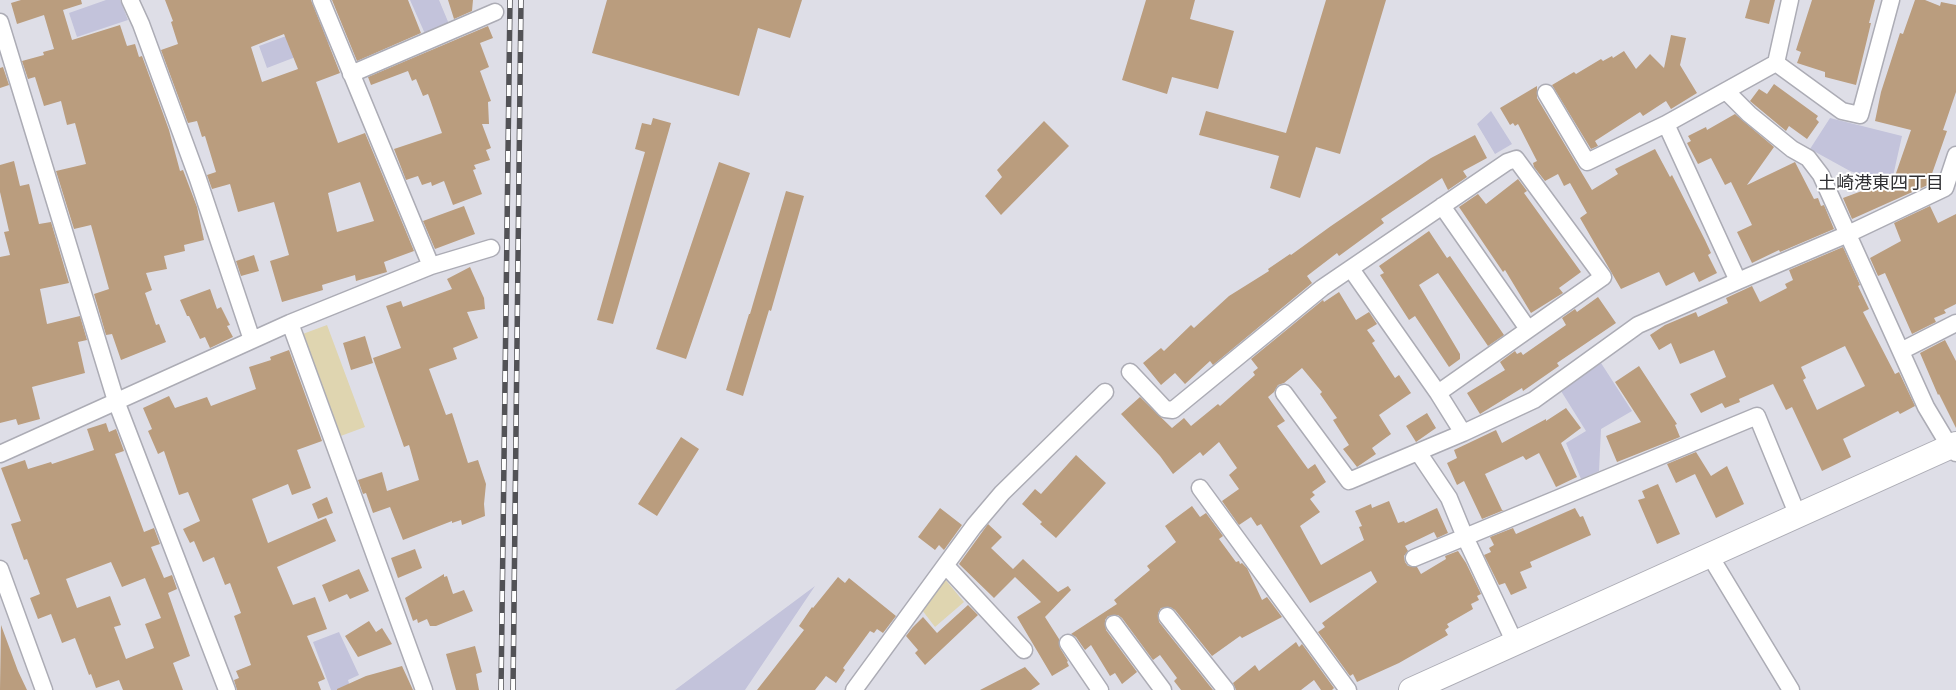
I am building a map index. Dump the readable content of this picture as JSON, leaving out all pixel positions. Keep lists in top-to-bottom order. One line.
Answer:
{"districts":["土崎港東四丁目"]}
